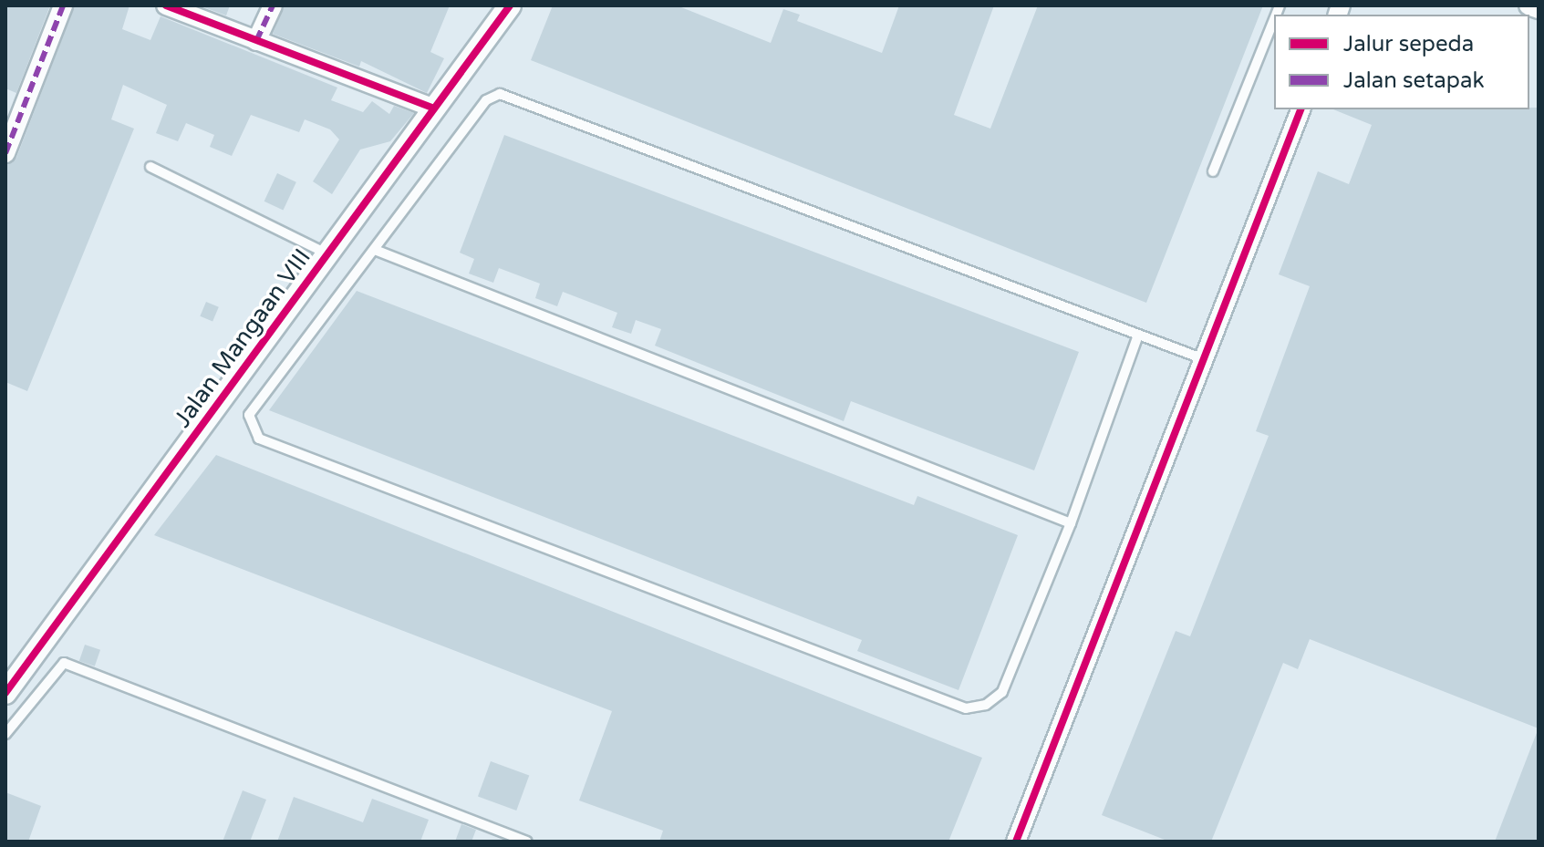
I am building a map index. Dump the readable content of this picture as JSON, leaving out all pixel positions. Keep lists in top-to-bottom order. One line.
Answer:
{"streets":{"street":["Jalan Mangaan VIII"]},"legend":["Jalur sepeda","Jalan setapak"]}
